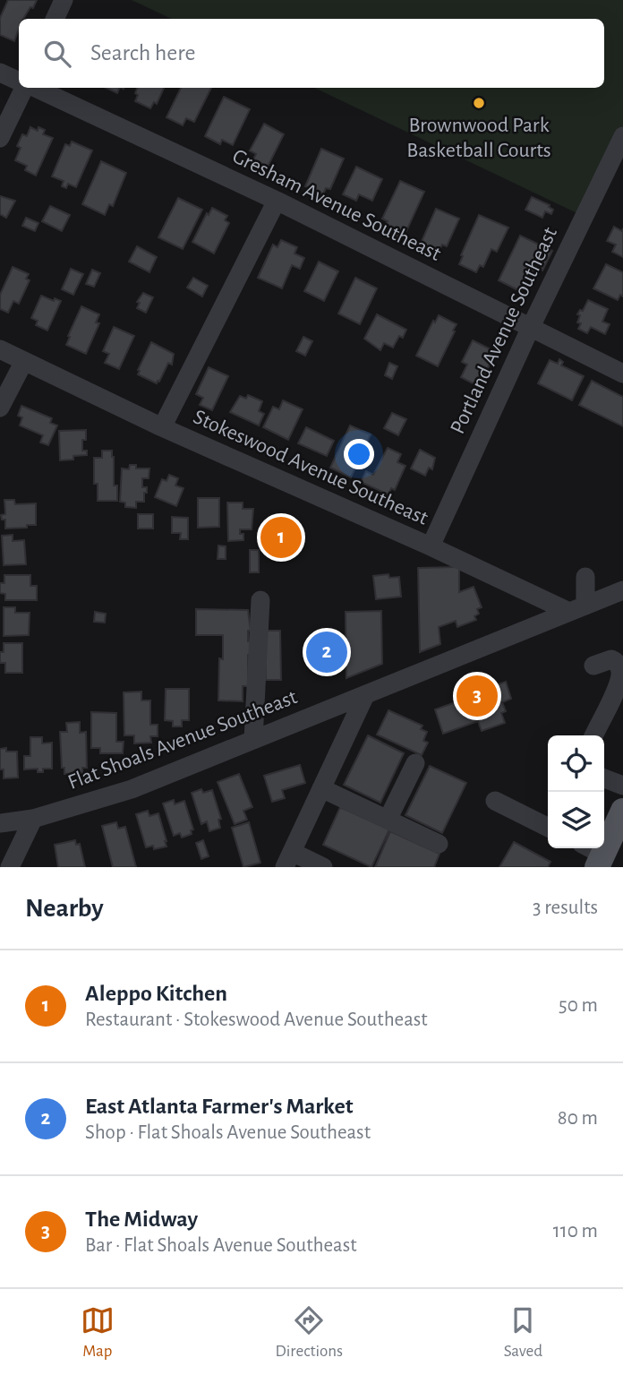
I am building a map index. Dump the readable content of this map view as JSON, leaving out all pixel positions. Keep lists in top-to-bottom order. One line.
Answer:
{"streets":{"street":["Gresham Avenue Southeast","Portland Avenue Southeast","Stokeswood Avenue Southeast","Flat Shoals Avenue Southeast"]},"crossings":[["Gresham Avenue Southeast","Portland Avenue Southeast"],["Portland Avenue Southeast","Stokeswood Avenue Southeast"],["Stokeswood Avenue Southeast","Flat Shoals Avenue Southeast"]],"places":["Brownwood Park Basketball Courts"],"page":{"search":"Search here","pins":["1","2","3"],"heading":["Nearby","3 results"],"list":[{"mark":"1","name":"Aleppo Kitchen","note":"Restaurant · Stokeswood Avenue Southeast","value":"50 m"},{"mark":"2","name":"East Atlanta Farmer's Market","note":"Shop · Flat Shoals Avenue Southeast","value":"80 m"},{"mark":"3","name":"The Midway","note":"Bar · Flat Shoals Avenue Southeast","value":"110 m"}],"nav":["Map","Directions","Saved"]}}
